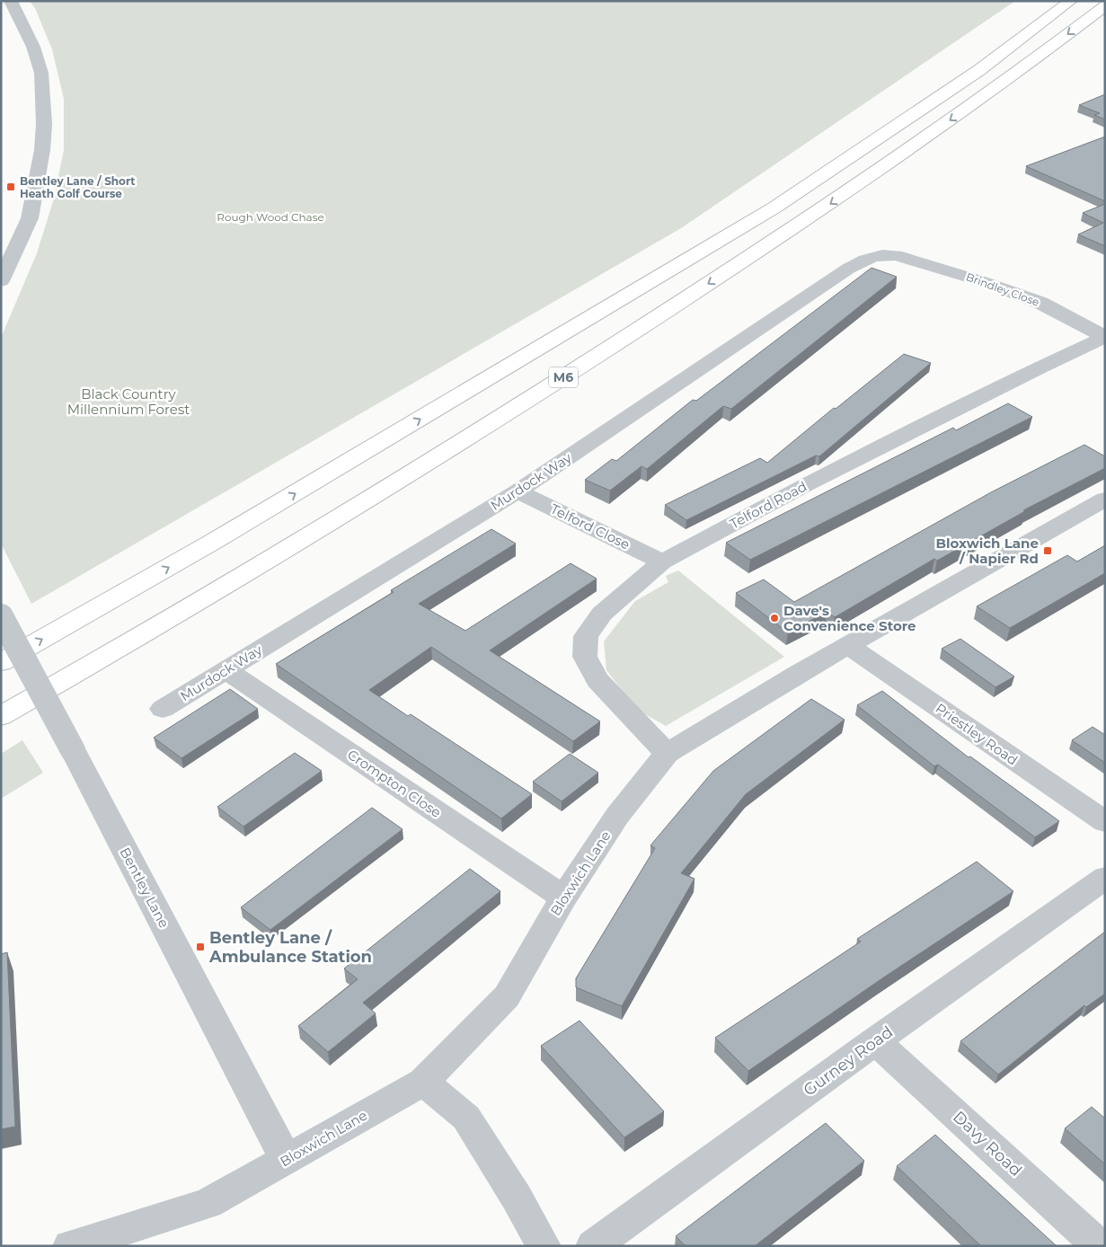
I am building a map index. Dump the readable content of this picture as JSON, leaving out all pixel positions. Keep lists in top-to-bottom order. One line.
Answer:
{"streets":{"highway":["M6"],"street":["Brindley Close","Murdock Way","Telford Road","Telford Close","Priestley Road","Crompton Close","Bloxwich Lane","Bentley Lane","Gurney Road","Davy Road"]},"crossings":[["Brindley Close","Murdock Way"],["Brindley Close","Telford Road"],["Murdock Way","Telford Close"],["Murdock Way","Crompton Close"],["Telford Road","Telford Close"],["Telford Road","Bloxwich Lane"],["Priestley Road","Bloxwich Lane"],["Crompton Close","Bloxwich Lane"],["Bloxwich Lane","Bentley Lane"],["Gurney Road","Davy Road"]],"parks":["Rough Wood Chase","Black Country Millennium Forest"],"places":{"transit":["Bentley Lane / Short Heath Golf Course","Bloxwich Lane / Napier Rd","Bentley Lane / Ambulance Station"],"other":["Dave's Convenience Store"]}}
